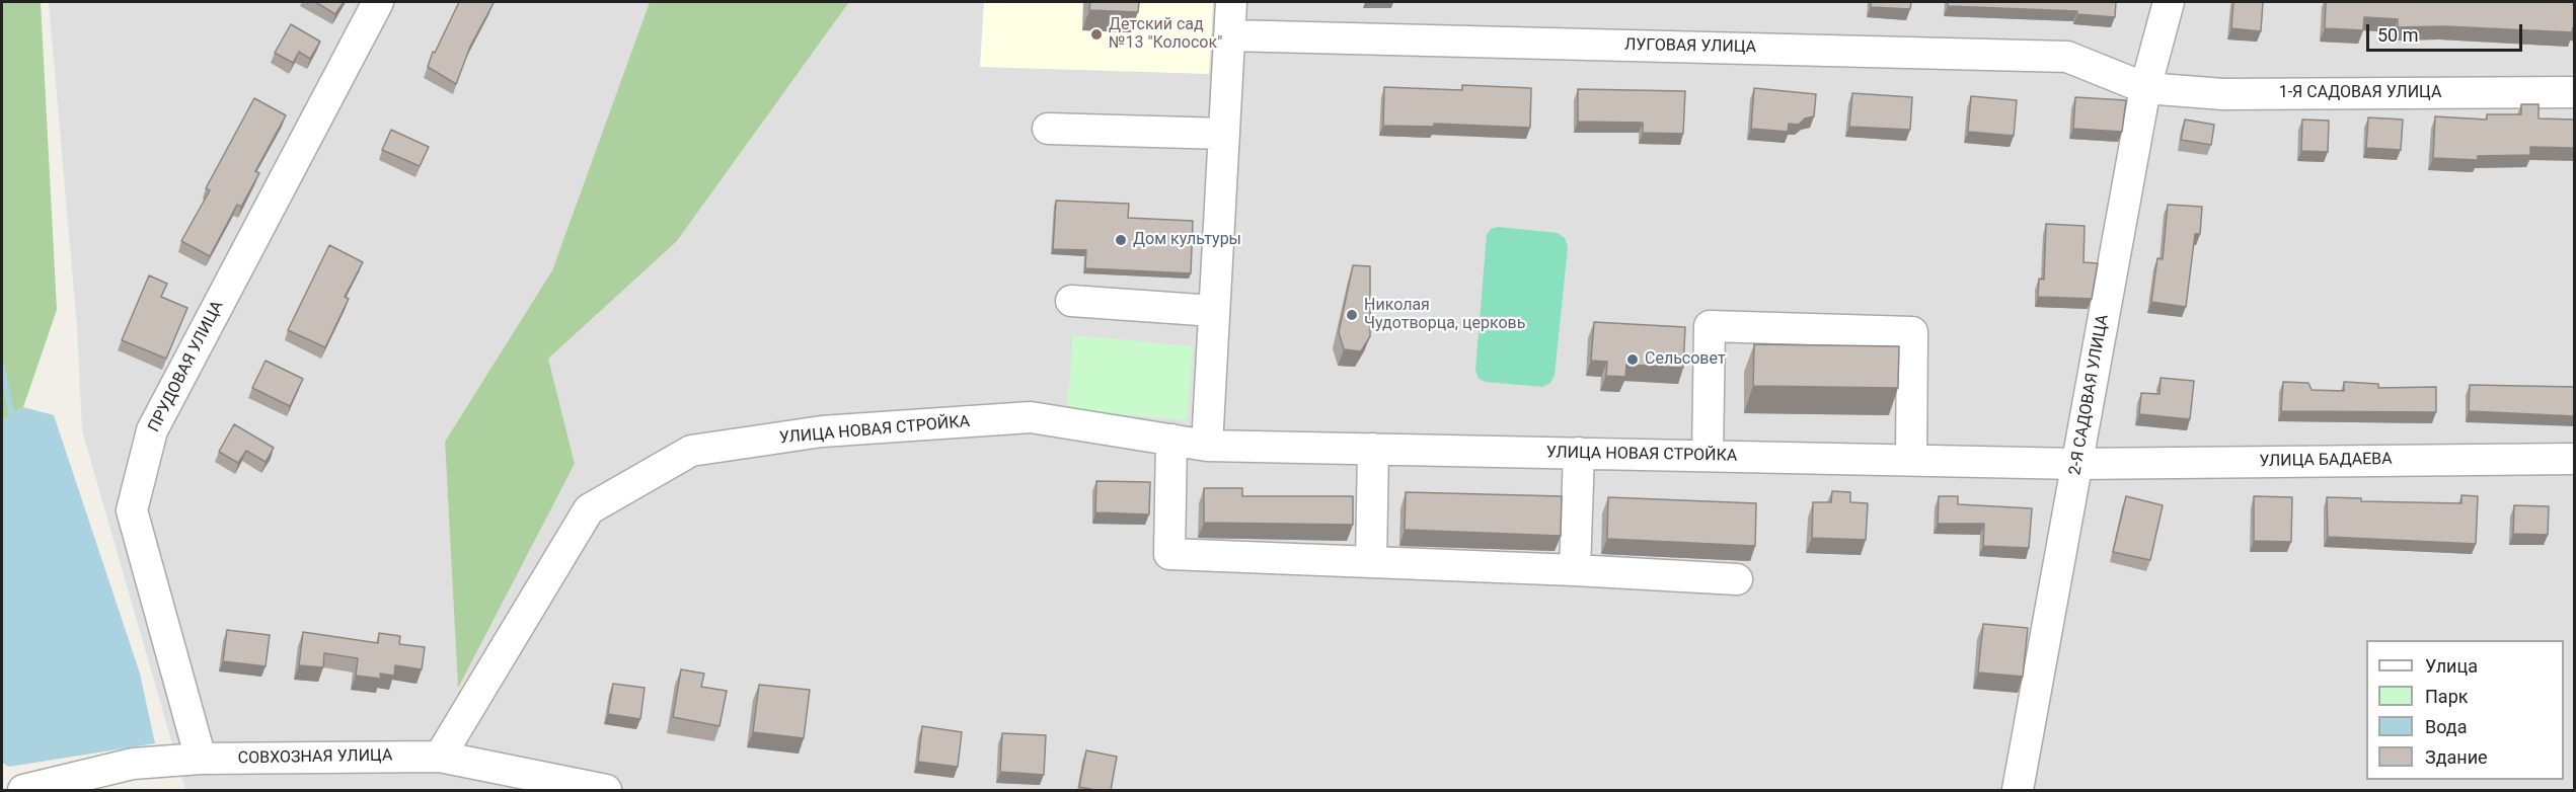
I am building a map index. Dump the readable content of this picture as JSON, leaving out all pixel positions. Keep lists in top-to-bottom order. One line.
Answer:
{"streets":{"street":["ЛУГОВАЯ УЛИЦА","1-Я САДОВАЯ УЛИЦА","ПРУДОВАЯ УЛИЦА","2-Я САДОВАЯ УЛИЦА","УЛИЦА НОВАЯ СТРОЙКА","УЛИЦА БАДАЕВА","СОВХОЗНАЯ УЛИЦА"]},"crossings":[["ЛУГОВАЯ УЛИЦА","1-Я САДОВАЯ УЛИЦА"],["ЛУГОВАЯ УЛИЦА","2-Я САДОВАЯ УЛИЦА"],["1-Я САДОВАЯ УЛИЦА","2-Я САДОВАЯ УЛИЦА"],["ПРУДОВАЯ УЛИЦА","СОВХОЗНАЯ УЛИЦА"],["2-Я САДОВАЯ УЛИЦА","УЛИЦА НОВАЯ СТРОЙКА"],["2-Я САДОВАЯ УЛИЦА","УЛИЦА БАДАЕВА"],["УЛИЦА НОВАЯ СТРОЙКА","УЛИЦА БАДАЕВА"],["УЛИЦА НОВАЯ СТРОЙКА","СОВХОЗНАЯ УЛИЦА"]],"places":["Детский сад №13 \"Колосок\"","Дом культуры","Николая Чудотворца, церковь","Сельсовет"],"legend":["Улица","Парк","Вода","Здание"],"scale_bar":"50 m"}
